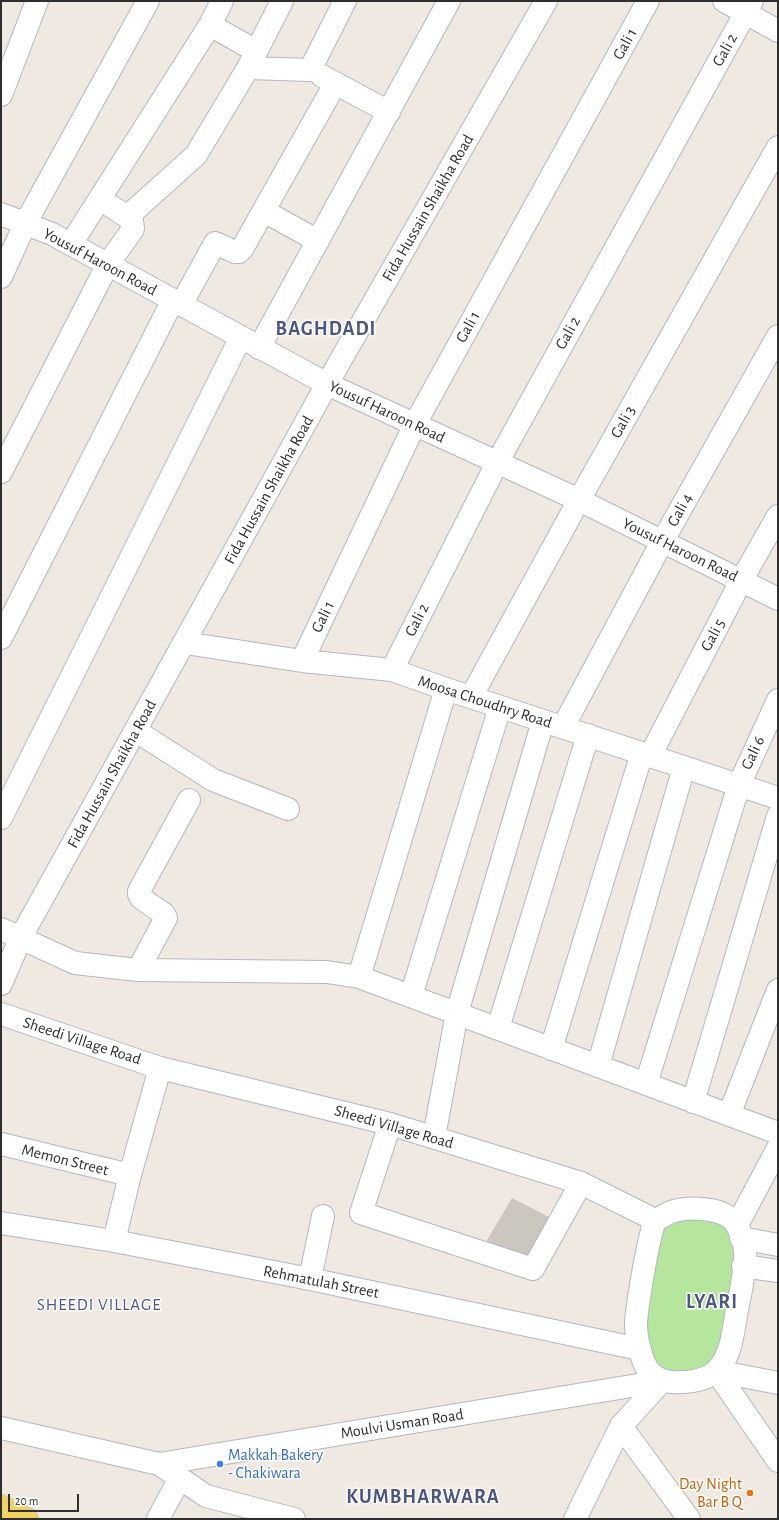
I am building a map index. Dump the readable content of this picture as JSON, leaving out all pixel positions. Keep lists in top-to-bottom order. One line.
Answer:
{"streets":{"street":["Gali 1","Gali 2","Fida Hussain Shaikha Road","Yousuf Haroon Road","Gali 3","Gali 4","Gali 5","Moosa Choudhry Road","Gali 6","Sheedi Village Road","Memon Street","Rehmatulah Street","Moulvi Usman Road"]},"crossings":[["Gali 1","Yousuf Haroon Road"],["Gali 1","Moosa Choudhry Road"],["Gali 2","Yousuf Haroon Road"],["Gali 2","Moosa Choudhry Road"],["Fida Hussain Shaikha Road","Yousuf Haroon Road"],["Fida Hussain Shaikha Road","Moosa Choudhry Road"],["Yousuf Haroon Road","Gali 3"],["Yousuf Haroon Road","Gali 4"],["Yousuf Haroon Road","Gali 5"],["Gali 3","Moosa Choudhry Road"],["Gali 4","Moosa Choudhry Road"],["Gali 4","Sheedi Village Road"],["Gali 5","Moosa Choudhry Road"],["Moosa Choudhry Road","Gali 6"]],"districts":["BAGHDADI","LYARI","SHEEDI VILLAGE","KUMBHARWARA"],"places":["Makkah Bakery - Chakiwara","Day Night Bar B Q"],"scale_bar":"20 m"}
